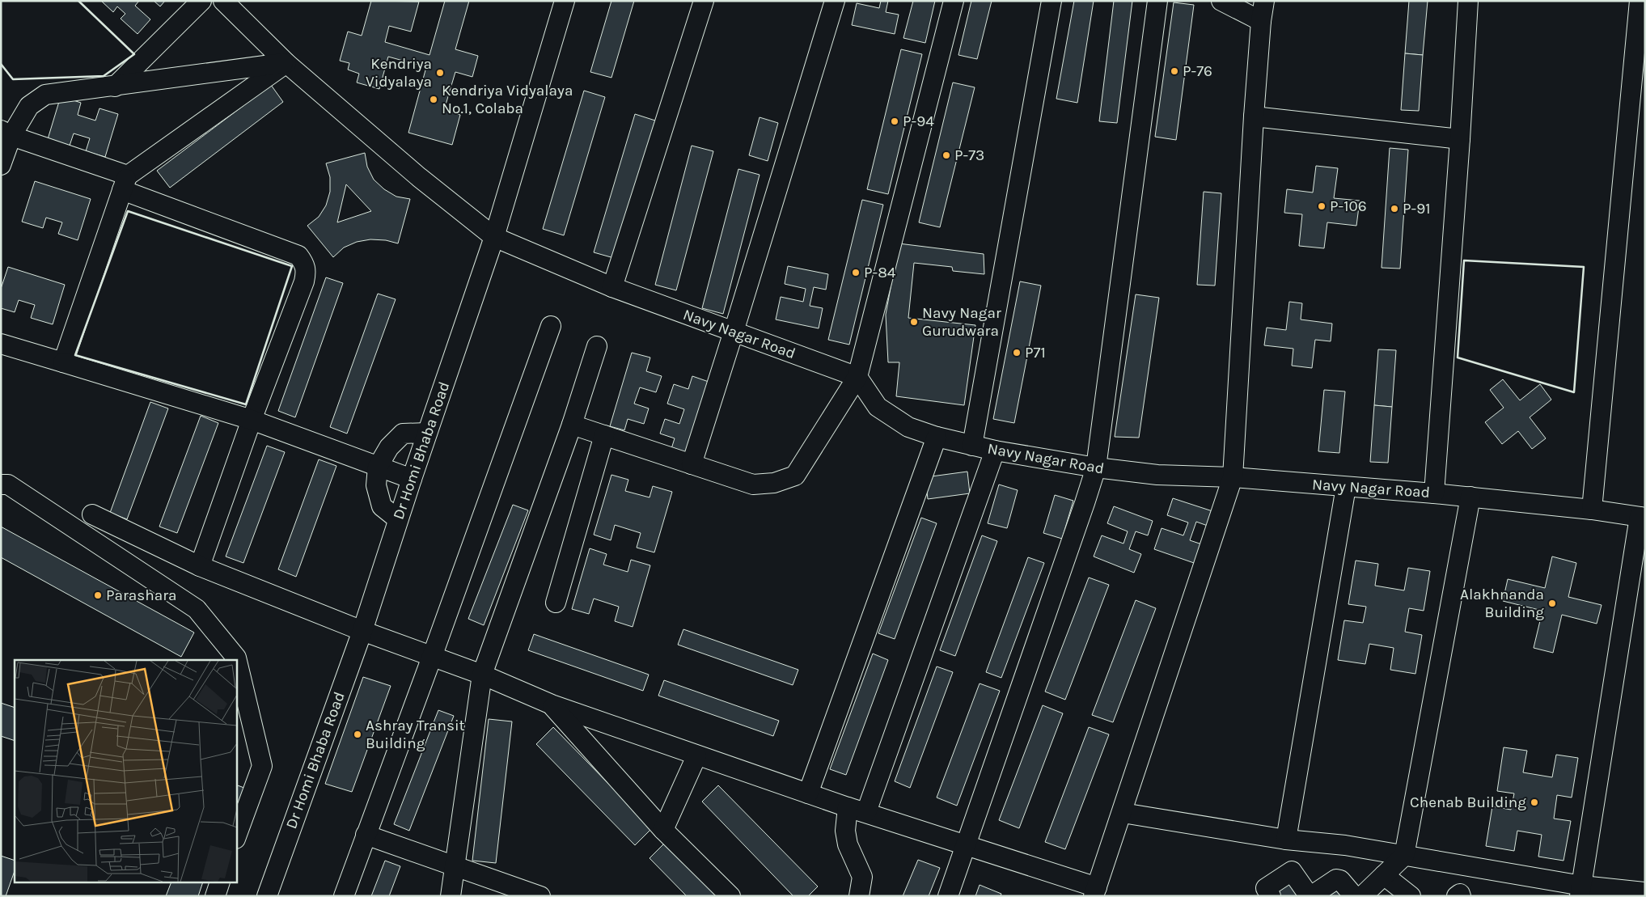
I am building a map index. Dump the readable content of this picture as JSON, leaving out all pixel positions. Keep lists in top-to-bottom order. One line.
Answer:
{"streets":{"street":["Navy Nagar Road","Dr Homi Bhaba Road"]},"crossings":[["Navy Nagar Road","Dr Homi Bhaba Road"]],"places":["P-76","Kendriya Vidyalaya","Kendriya Vidyalaya No.1, Colaba","P-94","P-73","P-106","P-91","P-84","Navy Nagar Gurudwara","P71","Parashara","Alakhnanda Building","Ashray Transit Building","Chenab Building"]}
